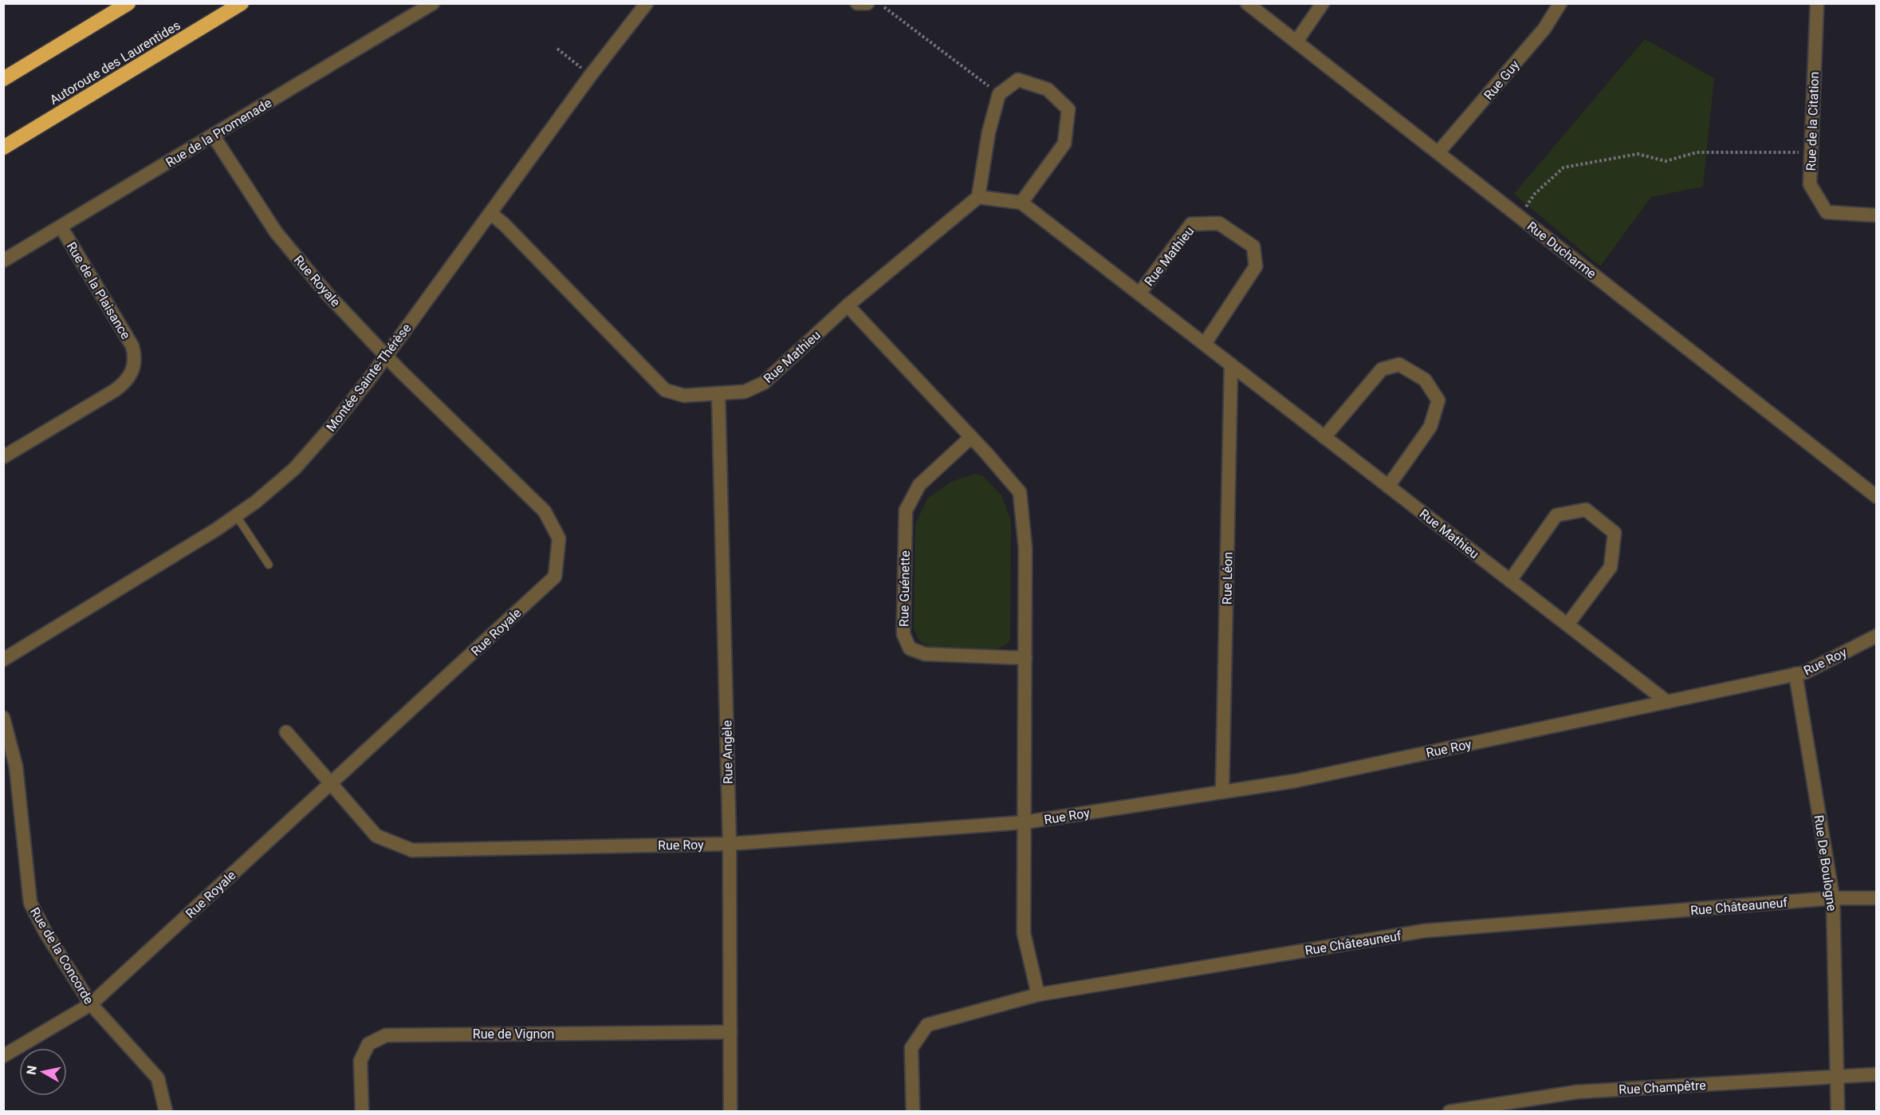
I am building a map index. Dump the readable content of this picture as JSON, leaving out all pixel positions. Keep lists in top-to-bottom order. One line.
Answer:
{"streets":{"highway":["Autoroute des Laurentides"],"street":["Rue Guy","Rue de la Citation","Rue de la Promenade","Rue Ducharme","Rue Mathieu","Rue Royale","Rue de la Plaisance","Montée Sainte-Thérèse","Rue Léon","Rue Guénette","Rue Roy","Rue Angèle","Rue De Boulogne","Rue Châteauneuf","Rue de la Concorde","Rue de Vignon","Rue Champêtre"]},"crossings":[["Rue Guy","Rue Ducharme"],["Rue de la Promenade","Rue Royale"],["Rue de la Promenade","Rue de la Plaisance"],["Rue Mathieu","Montée Sainte-Thérèse"],["Rue Mathieu","Rue Léon"],["Rue Mathieu","Rue Roy"],["Rue Mathieu","Rue Angèle"],["Rue Royale","Montée Sainte-Thérèse"],["Rue Royale","Rue Roy"],["Rue Royale","Rue de la Concorde"],["Rue Léon","Rue Roy"],["Rue Roy","Rue Angèle"],["Rue Roy","Rue De Boulogne"],["Rue Angèle","Rue de Vignon"],["Rue De Boulogne","Rue Châteauneuf"],["Rue De Boulogne","Rue Champêtre"]],"north":"left"}
